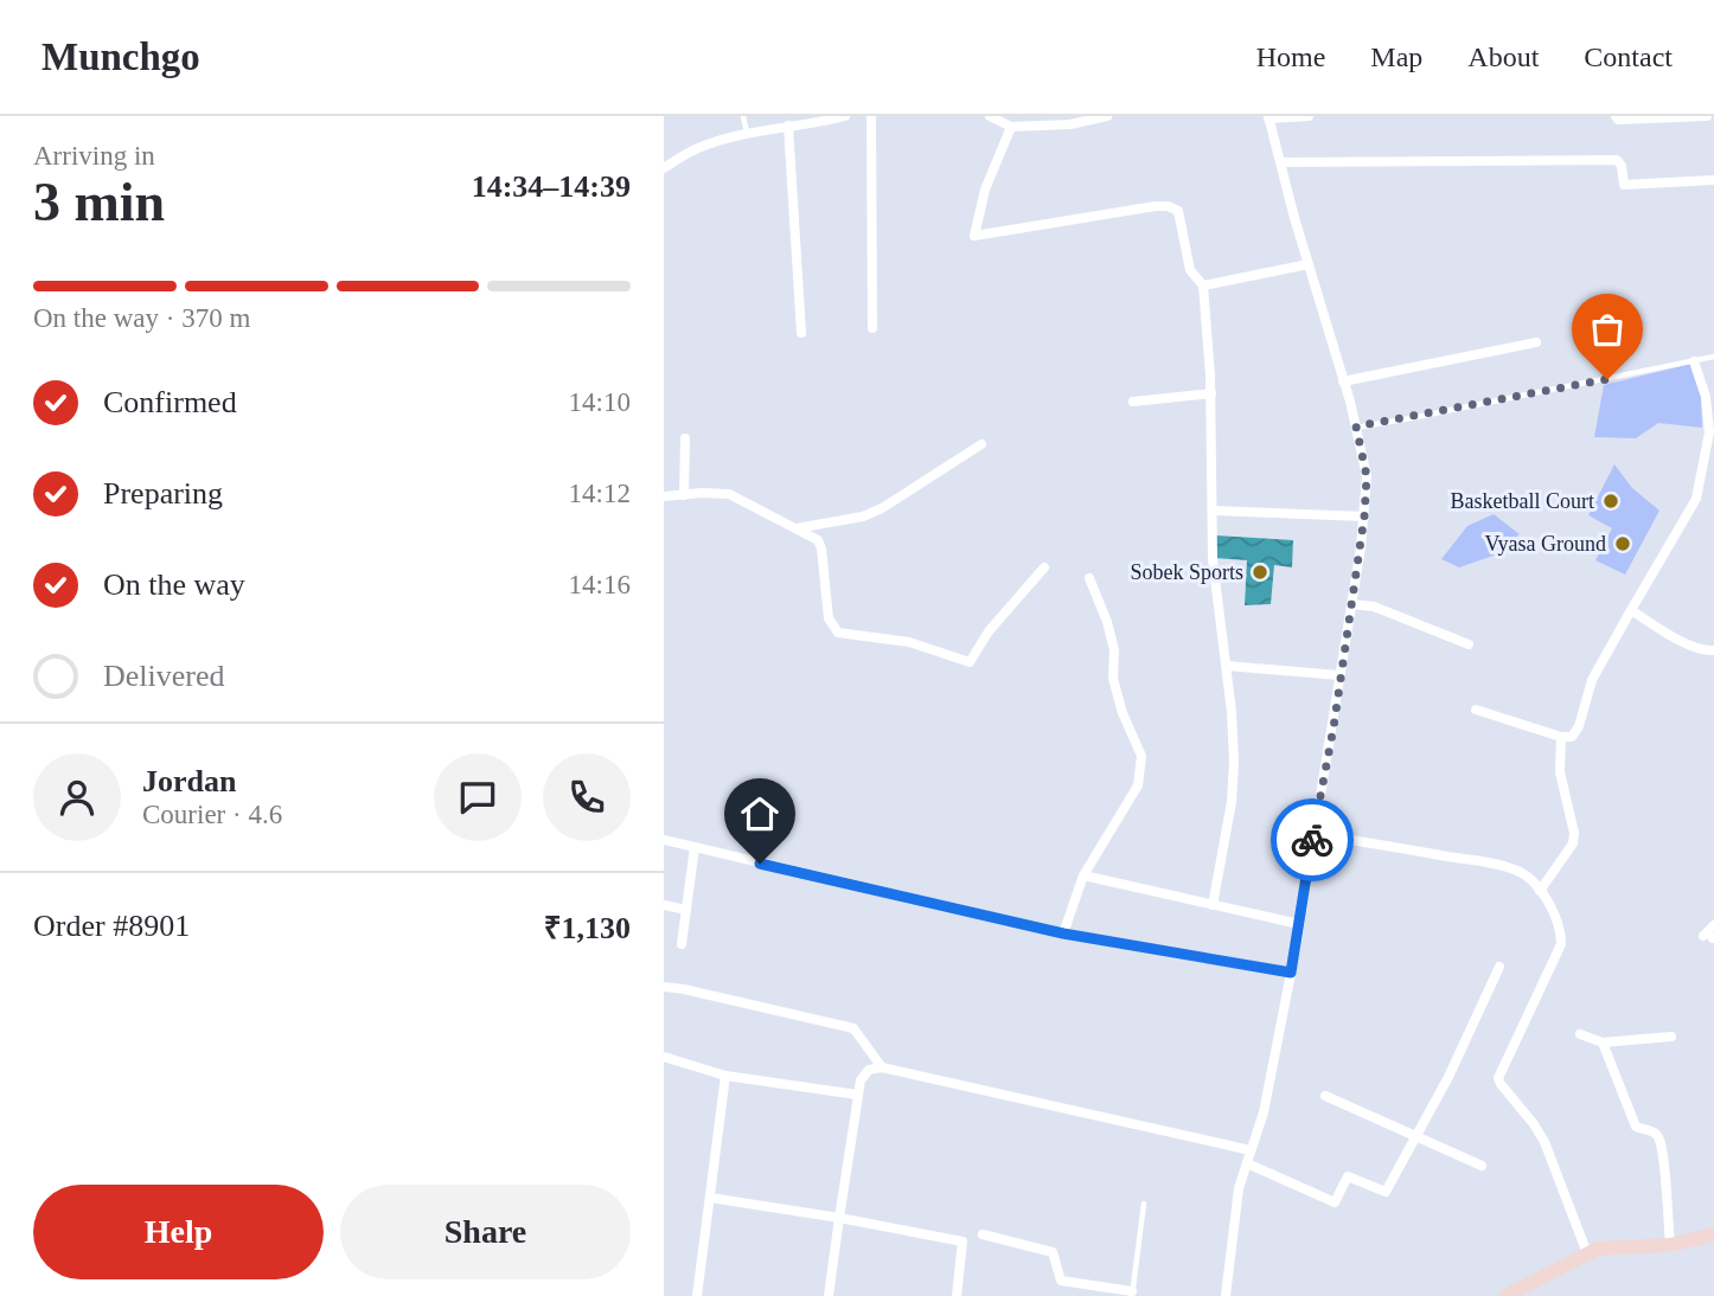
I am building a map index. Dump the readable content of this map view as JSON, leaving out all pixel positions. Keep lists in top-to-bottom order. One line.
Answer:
{"places":["Basketball Court","Vyasa Ground","Sobek Sports"],"page":{"header":"Munchgo","nav":["Home","Map","About","Contact"],"heading":["3 min","Arriving in","14:34–14:39"],"panel":["Jordan","Courier · 4.6","Order #8901","₹1,130"],"bar":"On the way · 370 m","list":[["Confirmed","14:10"],["Preparing","14:12"],["On the way","14:16"],"Delivered"],"buttons":["Help","Share"]}}
